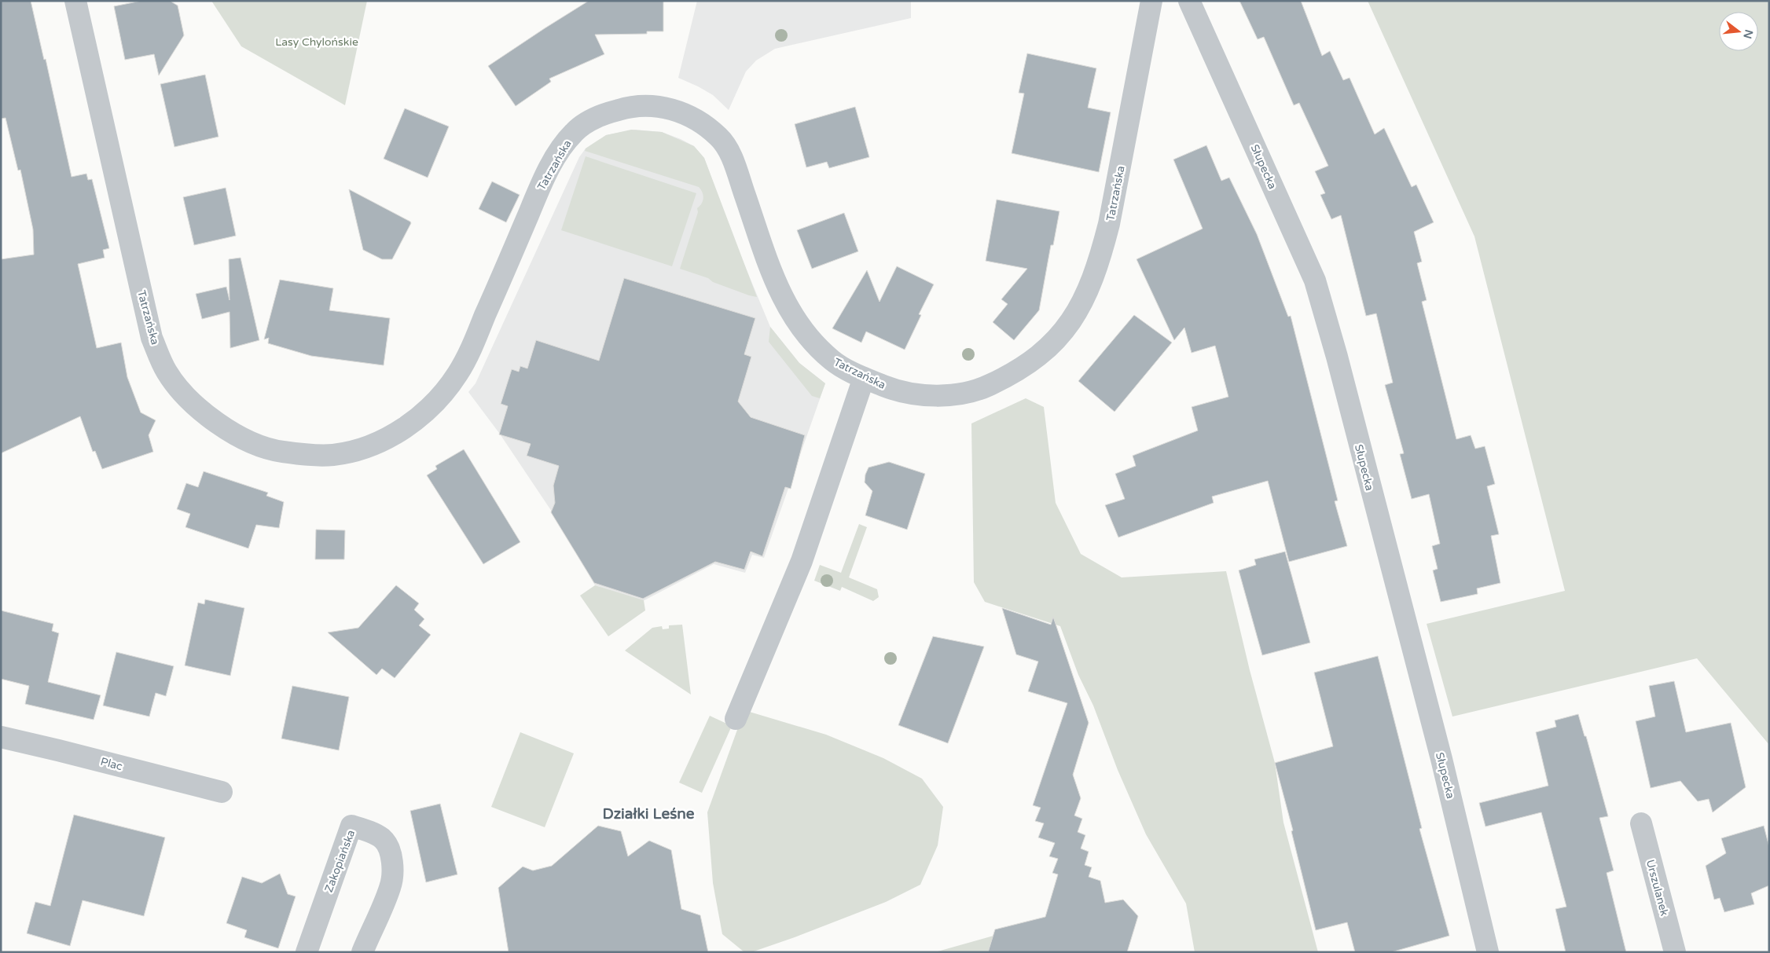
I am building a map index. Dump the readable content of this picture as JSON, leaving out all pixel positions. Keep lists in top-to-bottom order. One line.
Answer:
{"streets":{"street":["Tatrzańska","Słupecka","Plac","Zakopiańska","Urszulanek"]},"districts":["Działki Leśne"],"parks":["Lasy Chylońskie"],"north":"right"}
